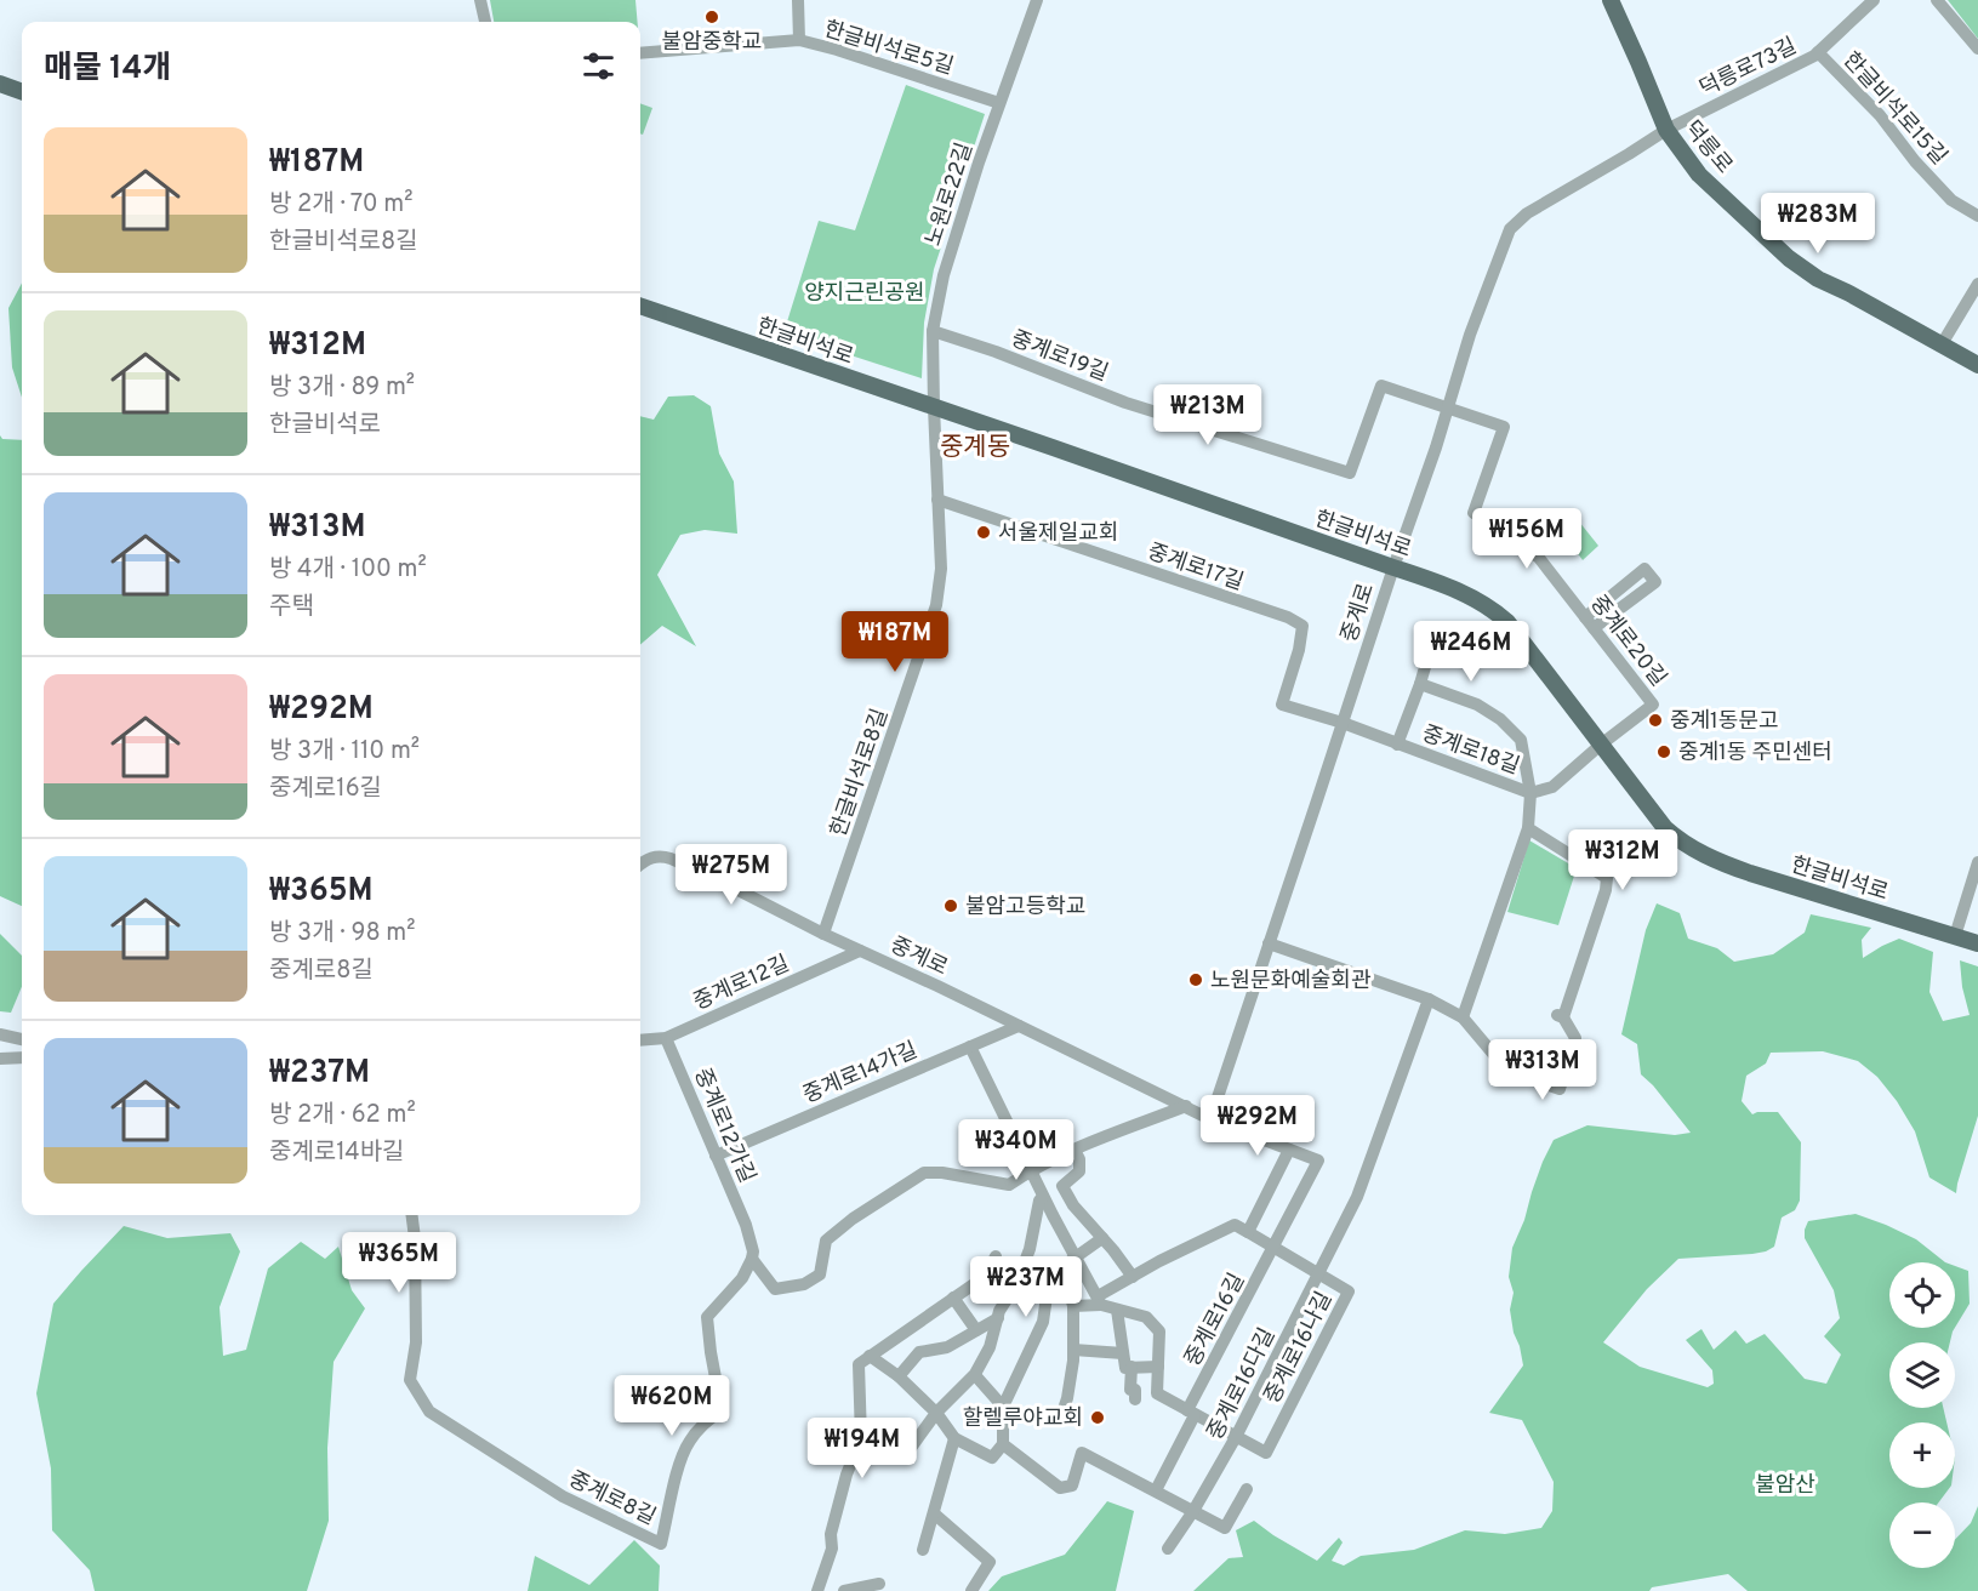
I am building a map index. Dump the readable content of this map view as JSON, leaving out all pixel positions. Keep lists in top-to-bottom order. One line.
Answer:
{"streets":{"main road":["덕릉로","한글비석로"],"street":["한글비석로5길","덕릉로73길","한글비석로15길","노원로22길","중계로19길","중계로17길","중계로","중계로20길","중계로18길","한글비석로8길","중계로12길","중계로14가길","중계로12가길","중계로16길","중계로16나길","중계로16다길","중계로8길"]},"crossings":[["한글비석로5길","노원로22길"],["덕릉로73길","한글비석로15길"],["덕릉로73길","덕릉로"],["덕릉로73길","중계로"],["덕릉로","중계로"],["노원로22길","한글비석로"],["노원로22길","중계로19길"],["노원로22길","한글비석로8길"],["한글비석로","중계로"],["한글비석로","중계로20길"],["한글비석로","중계로18길"],["한글비석로","한글비석로8길"],["중계로19길","중계로"],["중계로19길","중계로20길"],["중계로17길","중계로"],["중계로17길","중계로18길"],["중계로17길","한글비석로8길"],["중계로","중계로20길"],["중계로","중계로18길"],["중계로","한글비석로8길"],["중계로","중계로12길"],["중계로","중계로14가길"],["중계로","중계로16길"],["중계로20길","중계로18길"],["중계로12길","중계로12가길"],["중계로14가길","중계로12가길"],["중계로12가길","중계로8길"],["중계로16길","중계로16나길"],["중계로16나길","중계로16다길"]],"districts":["중계동"],"parks":["양지근린공원","불암산"],"places":["불암중학교","서울제일교회","중계1동문고","중계1동 주민센터","불암고등학교","노원문화예술회관","할렐루야교회"],"page":{"heading":"매물 14개","list":[{"name":"₩187M","note":"방 2개 · 70 m² · 한글비석로8길"},{"name":"₩312M","note":"방 3개 · 89 m² · 한글비석로"},{"name":"₩313M","note":"방 4개 · 100 m² · 주택"},{"name":"₩292M","note":"방 3개 · 110 m² · 중계로16길"},{"name":"₩365M","note":"방 3개 · 98 m² · 중계로8길"},{"name":"₩237M","note":"방 2개 · 62 m² · 중계로14바길"}],"price":["₩283M","₩213M","₩156M","₩187M","₩246M","₩312M","₩275M","₩313M","₩292M","₩340M","₩365M","₩237M","₩620M","₩194M"],"map_buttons":["+","−"]}}
